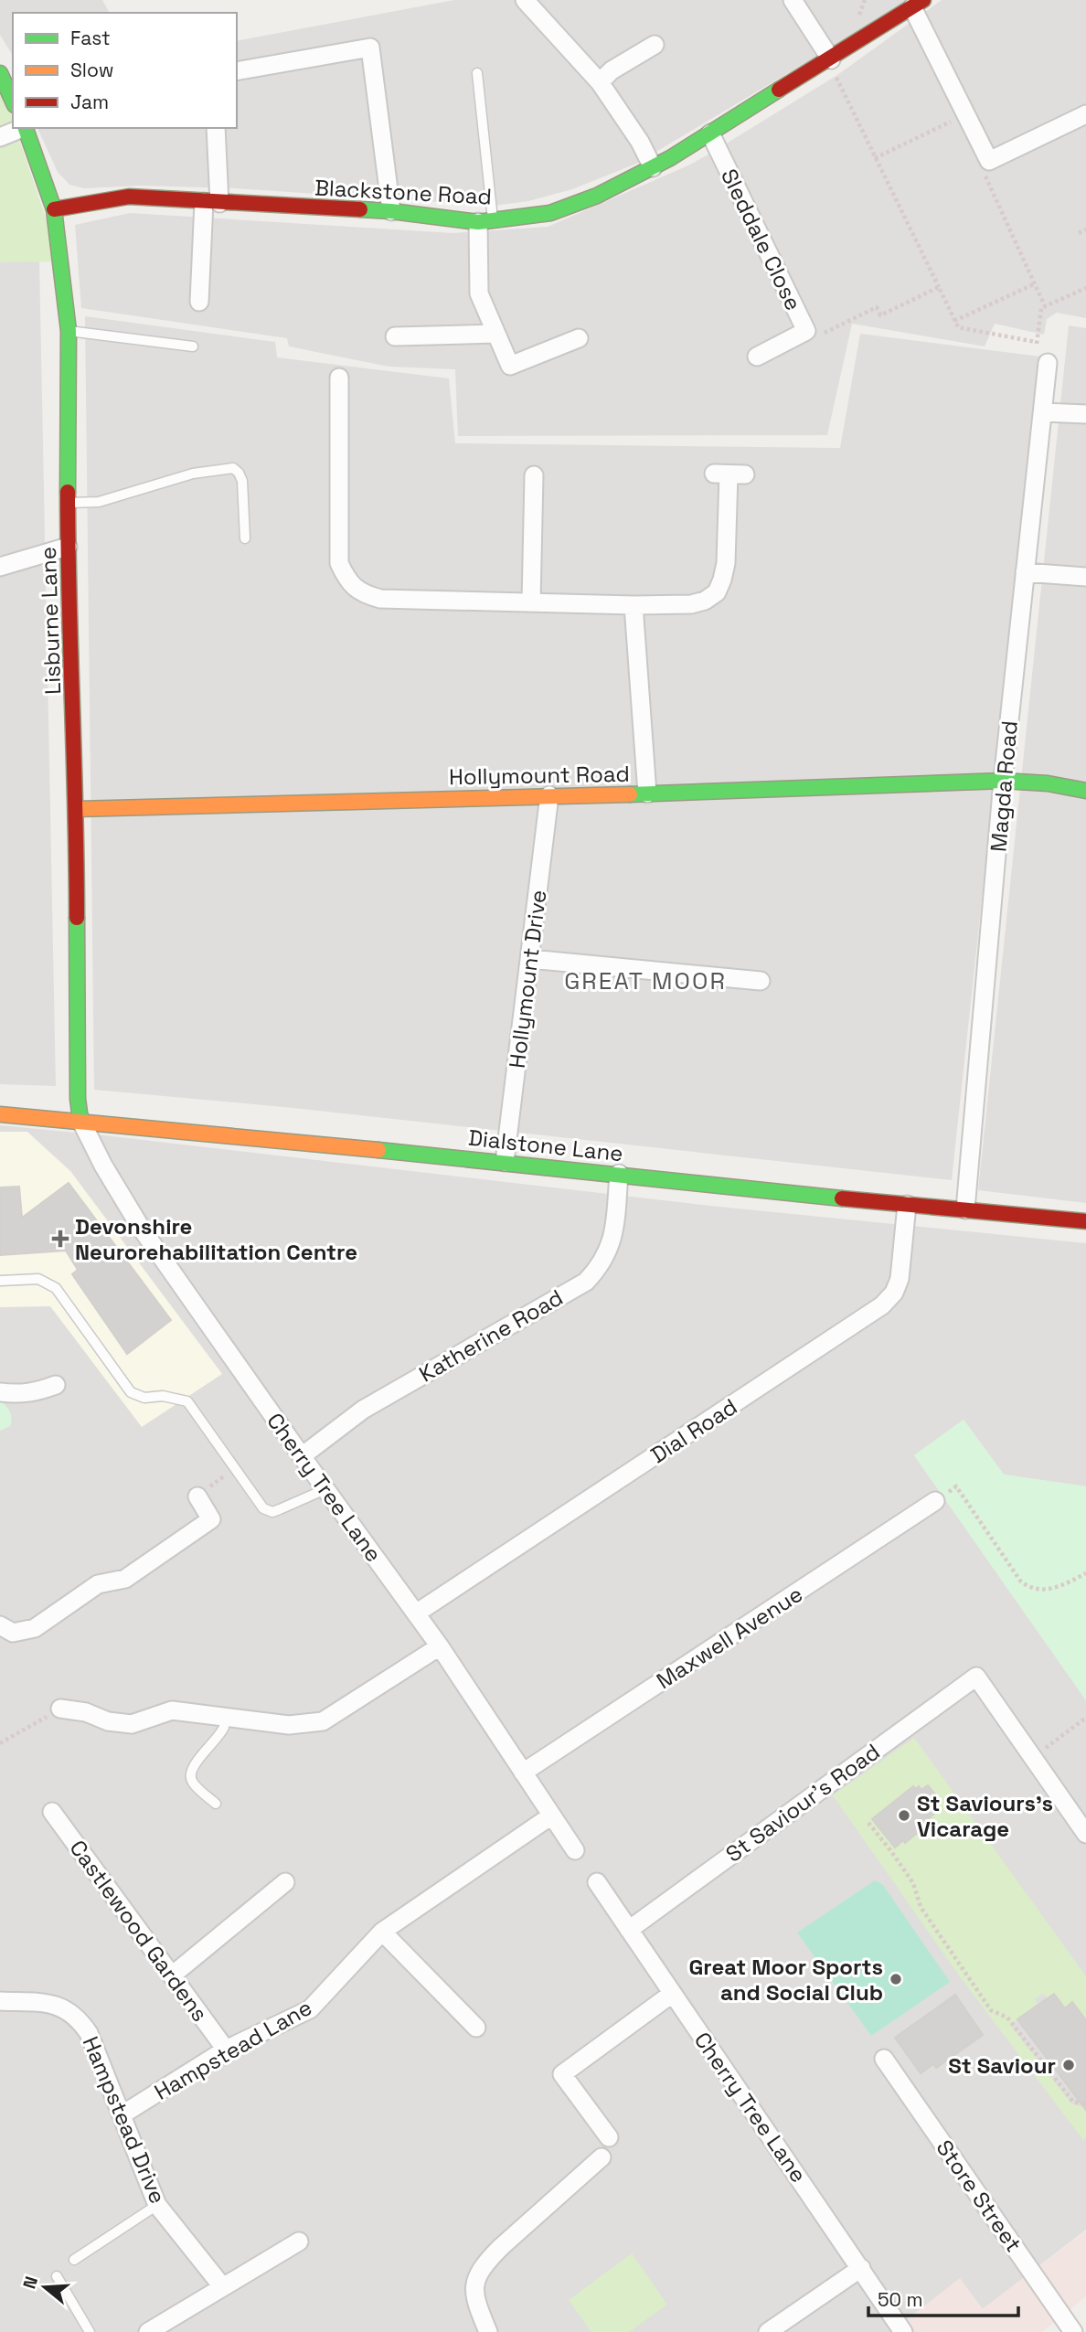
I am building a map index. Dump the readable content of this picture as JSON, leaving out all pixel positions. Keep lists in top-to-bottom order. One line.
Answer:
{"streets":{"street":["Blackstone Road","Sleddale Close","Lisburne Lane","Hollymount Road","Magda Road","Hollymount Drive","Dialstone Lane","Katherine Road","Dial Road","Cherry Tree Lane","Maxwell Avenue","St Saviour's Road","Castlewood Gardens","Hampstead Lane","Hampstead Drive","Store Street"]},"crossings":[["Blackstone Road","Sleddale Close"],["Blackstone Road","Lisburne Lane"],["Lisburne Lane","Hollymount Road"],["Lisburne Lane","Dialstone Lane"],["Lisburne Lane","Cherry Tree Lane"],["Hollymount Road","Magda Road"],["Hollymount Road","Hollymount Drive"],["Magda Road","Dialstone Lane"],["Hollymount Drive","Dialstone Lane"],["Dialstone Lane","Katherine Road"],["Dialstone Lane","Dial Road"],["Dialstone Lane","Cherry Tree Lane"],["Katherine Road","Cherry Tree Lane"],["Dial Road","Cherry Tree Lane"],["Cherry Tree Lane","Maxwell Avenue"],["Cherry Tree Lane","St Saviour's Road"],["Cherry Tree Lane","Hampstead Lane"],["Castlewood Gardens","Hampstead Lane"],["Hampstead Lane","Hampstead Drive"]],"districts":["GREAT MOOR"],"places":{"health":["Devonshire Neurorehabilitation Centre"],"other":["St Saviours's Vicarage","Great Moor Sports and Social Club","St Saviour"]},"legend":["Fast","Slow","Jam"],"scale_bar":"50 m","north":"left"}
